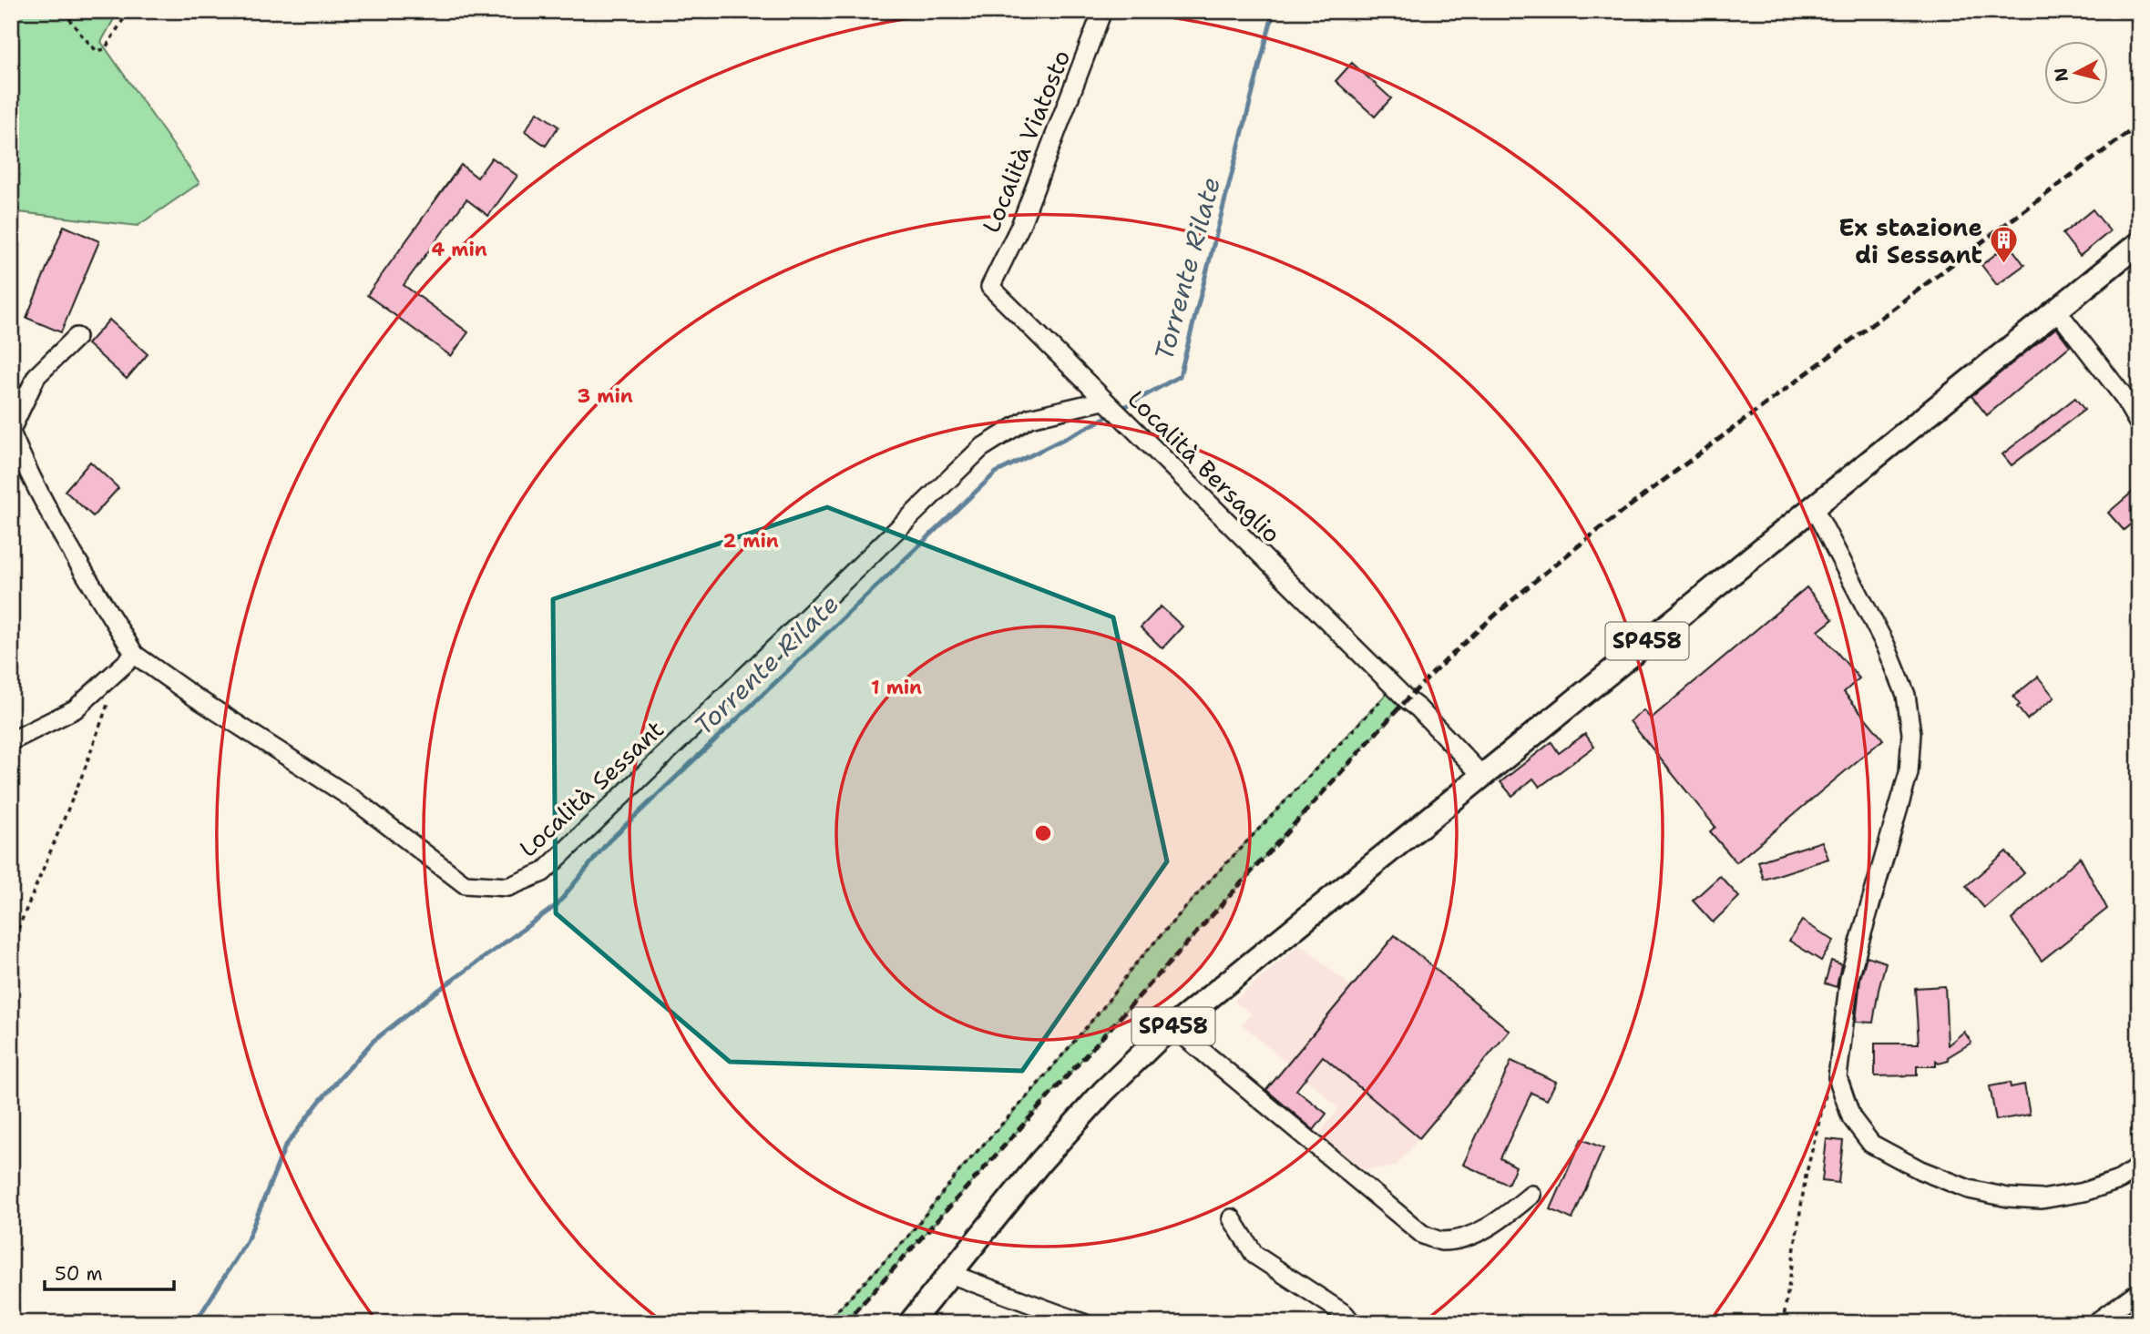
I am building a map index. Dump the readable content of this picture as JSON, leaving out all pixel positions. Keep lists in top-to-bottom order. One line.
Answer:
{"streets":{"main road":["SP458"],"street":["Località Viatosto","Località Bersaglio","Località Sessant"]},"crossings":[["Località Viatosto","Località Bersaglio"],["Località Bersaglio","SP458"],["Località Bersaglio","Località Sessant"]],"water":["Torrente Rilate"],"places":{"building":["Ex stazione di Sessant"]},"scale_bar":"50 m","north":"left","rings":["4 min","3 min","2 min","1 min"]}
